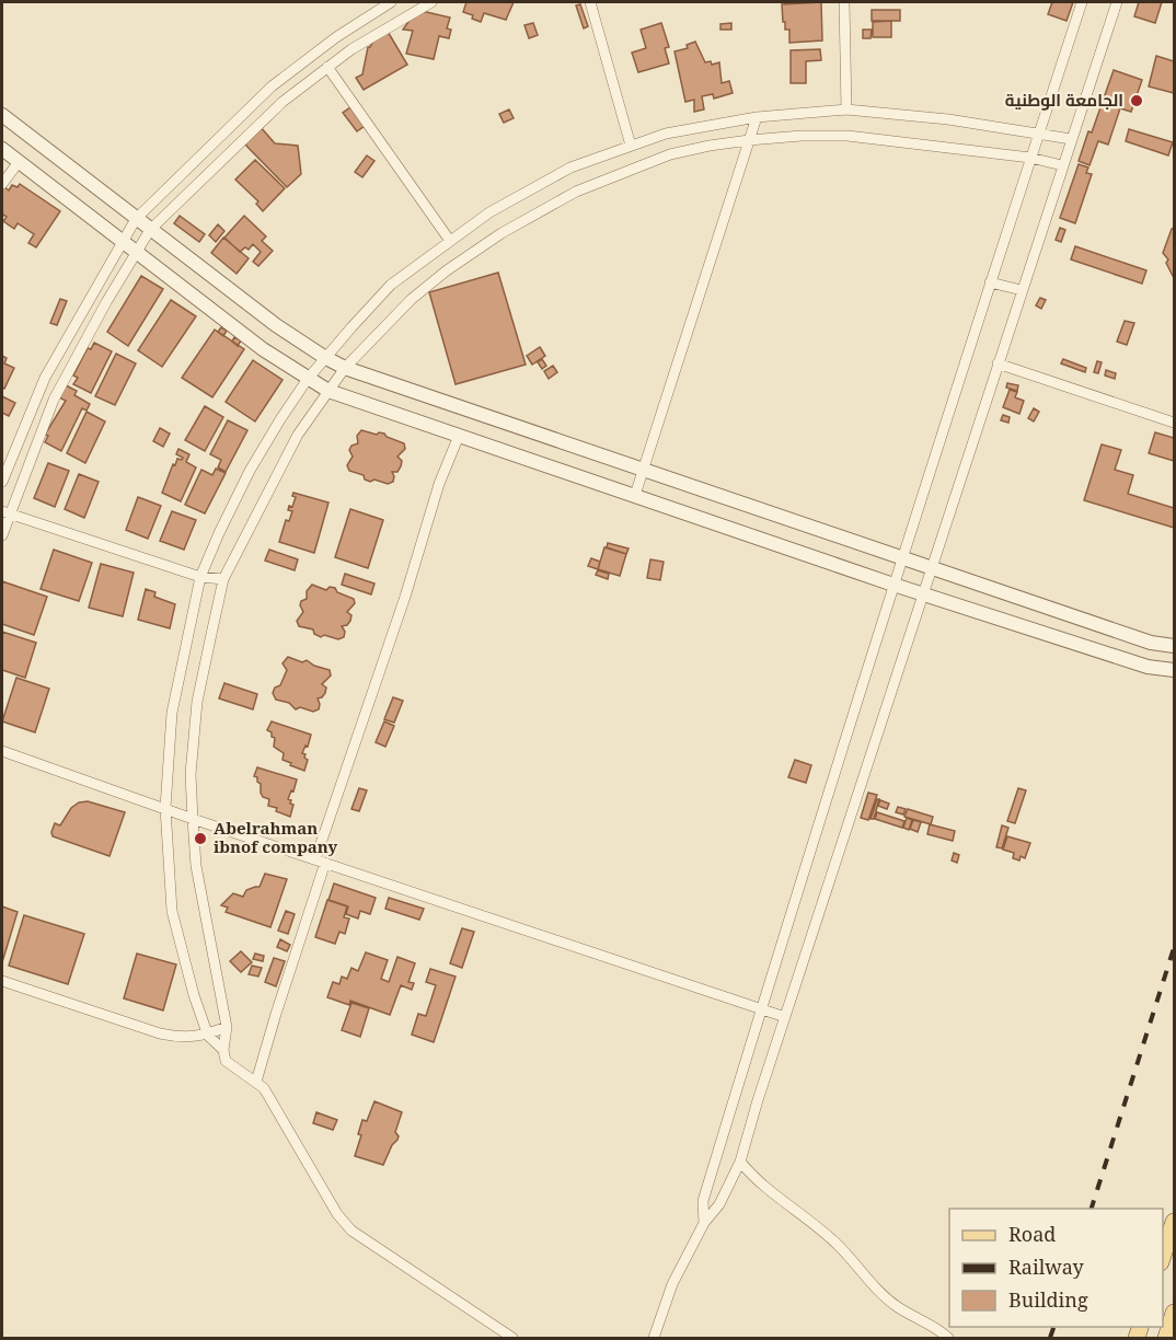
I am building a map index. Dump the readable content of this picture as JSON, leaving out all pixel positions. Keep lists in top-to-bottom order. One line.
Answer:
{"places":["الجامعة الوطنية","Abelrahman ibnof company"],"legend":["Road","Railway","Building"]}
